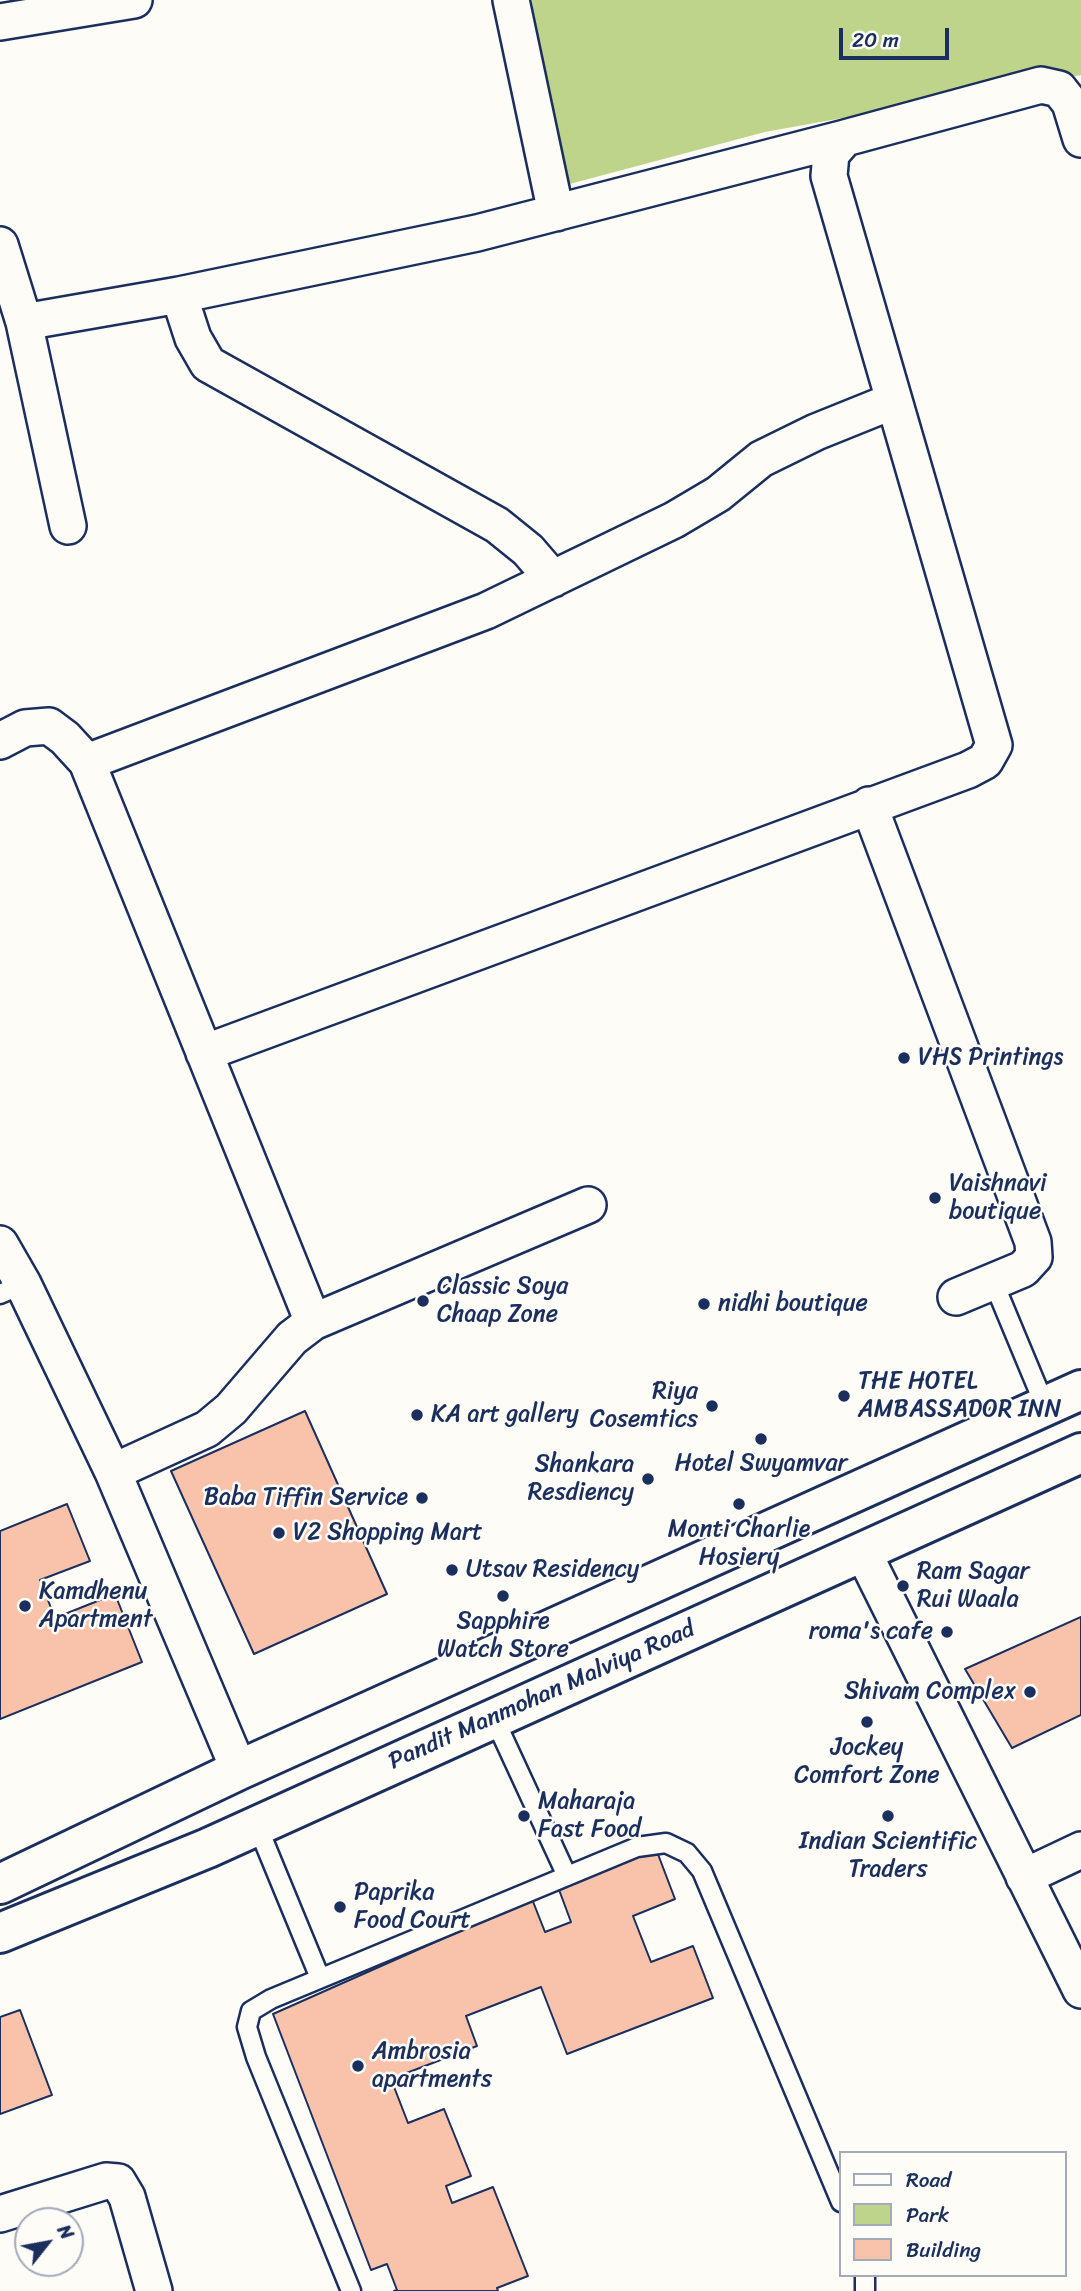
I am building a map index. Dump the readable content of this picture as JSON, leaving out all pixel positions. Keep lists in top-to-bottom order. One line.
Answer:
{"streets":{"main road":["Pandit Manmohan Malviya Road"]},"places":["VHS Printings","Vaishnavi boutique","Classic Soya Chaap Zone","nidhi boutique","THE HOTEL AMBASSADOR INN","Riya Cosemtics","KA art gallery","Hotel Swyamvar","Shankara Resdiency","Baba Tiffin Service","Monti Charlie Hosiery","V2 Shopping Mart","Utsav Residency","Ram Sagar Rui Waala","Sapphire Watch Store","Kamdhenu Apartment","roma's cafe","Shivam Complex","Jockey Comfort Zone","Maharaja Fast Food","Indian Scientific Traders","Paprika Food Court","Ambrosia apartments"],"legend":["Road","Park","Building"],"scale_bar":"20 m","north":"top right"}
